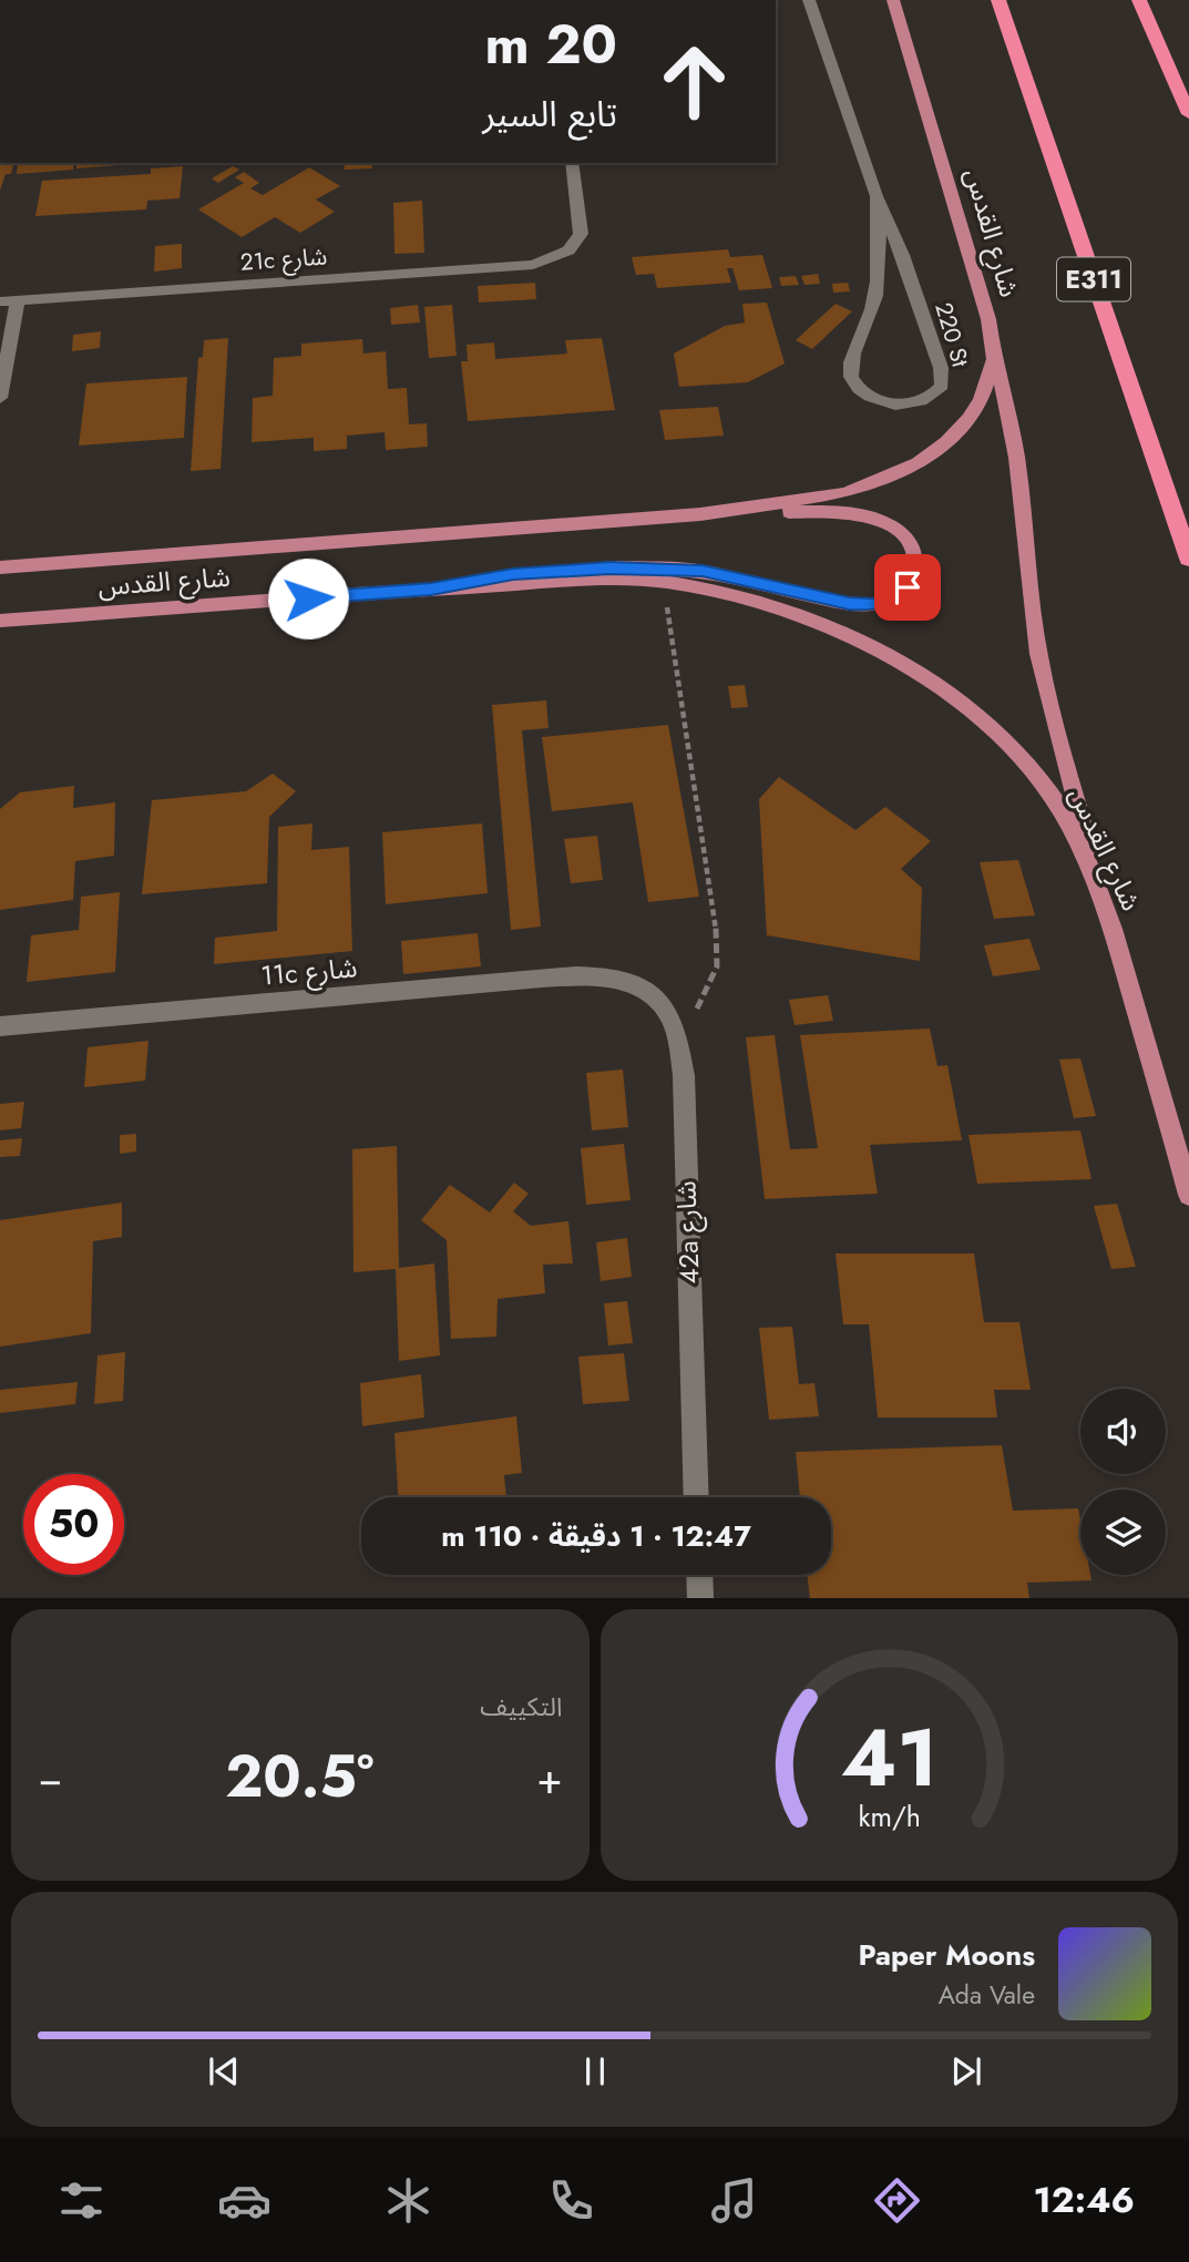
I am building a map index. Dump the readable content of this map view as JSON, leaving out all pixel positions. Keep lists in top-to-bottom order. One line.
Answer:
{"streets":{"highway":["E311"],"main road":["شارع القدس"],"street":["21c شارع","220 St","11c شارع","42a شارع"]},"crossings":[["11c شارع","42a شارع"]],"page":{"turn":["20 m","تابع السير"],"limit":"50","trip":"12:47 · 1 دقيقة · 110 m","tile":"التكييف","heat":["−","20.5°","+"],"song":["Paper Moons","Ada Vale"],"tabs":"12:46","gauge":["41","km/h"]}}
